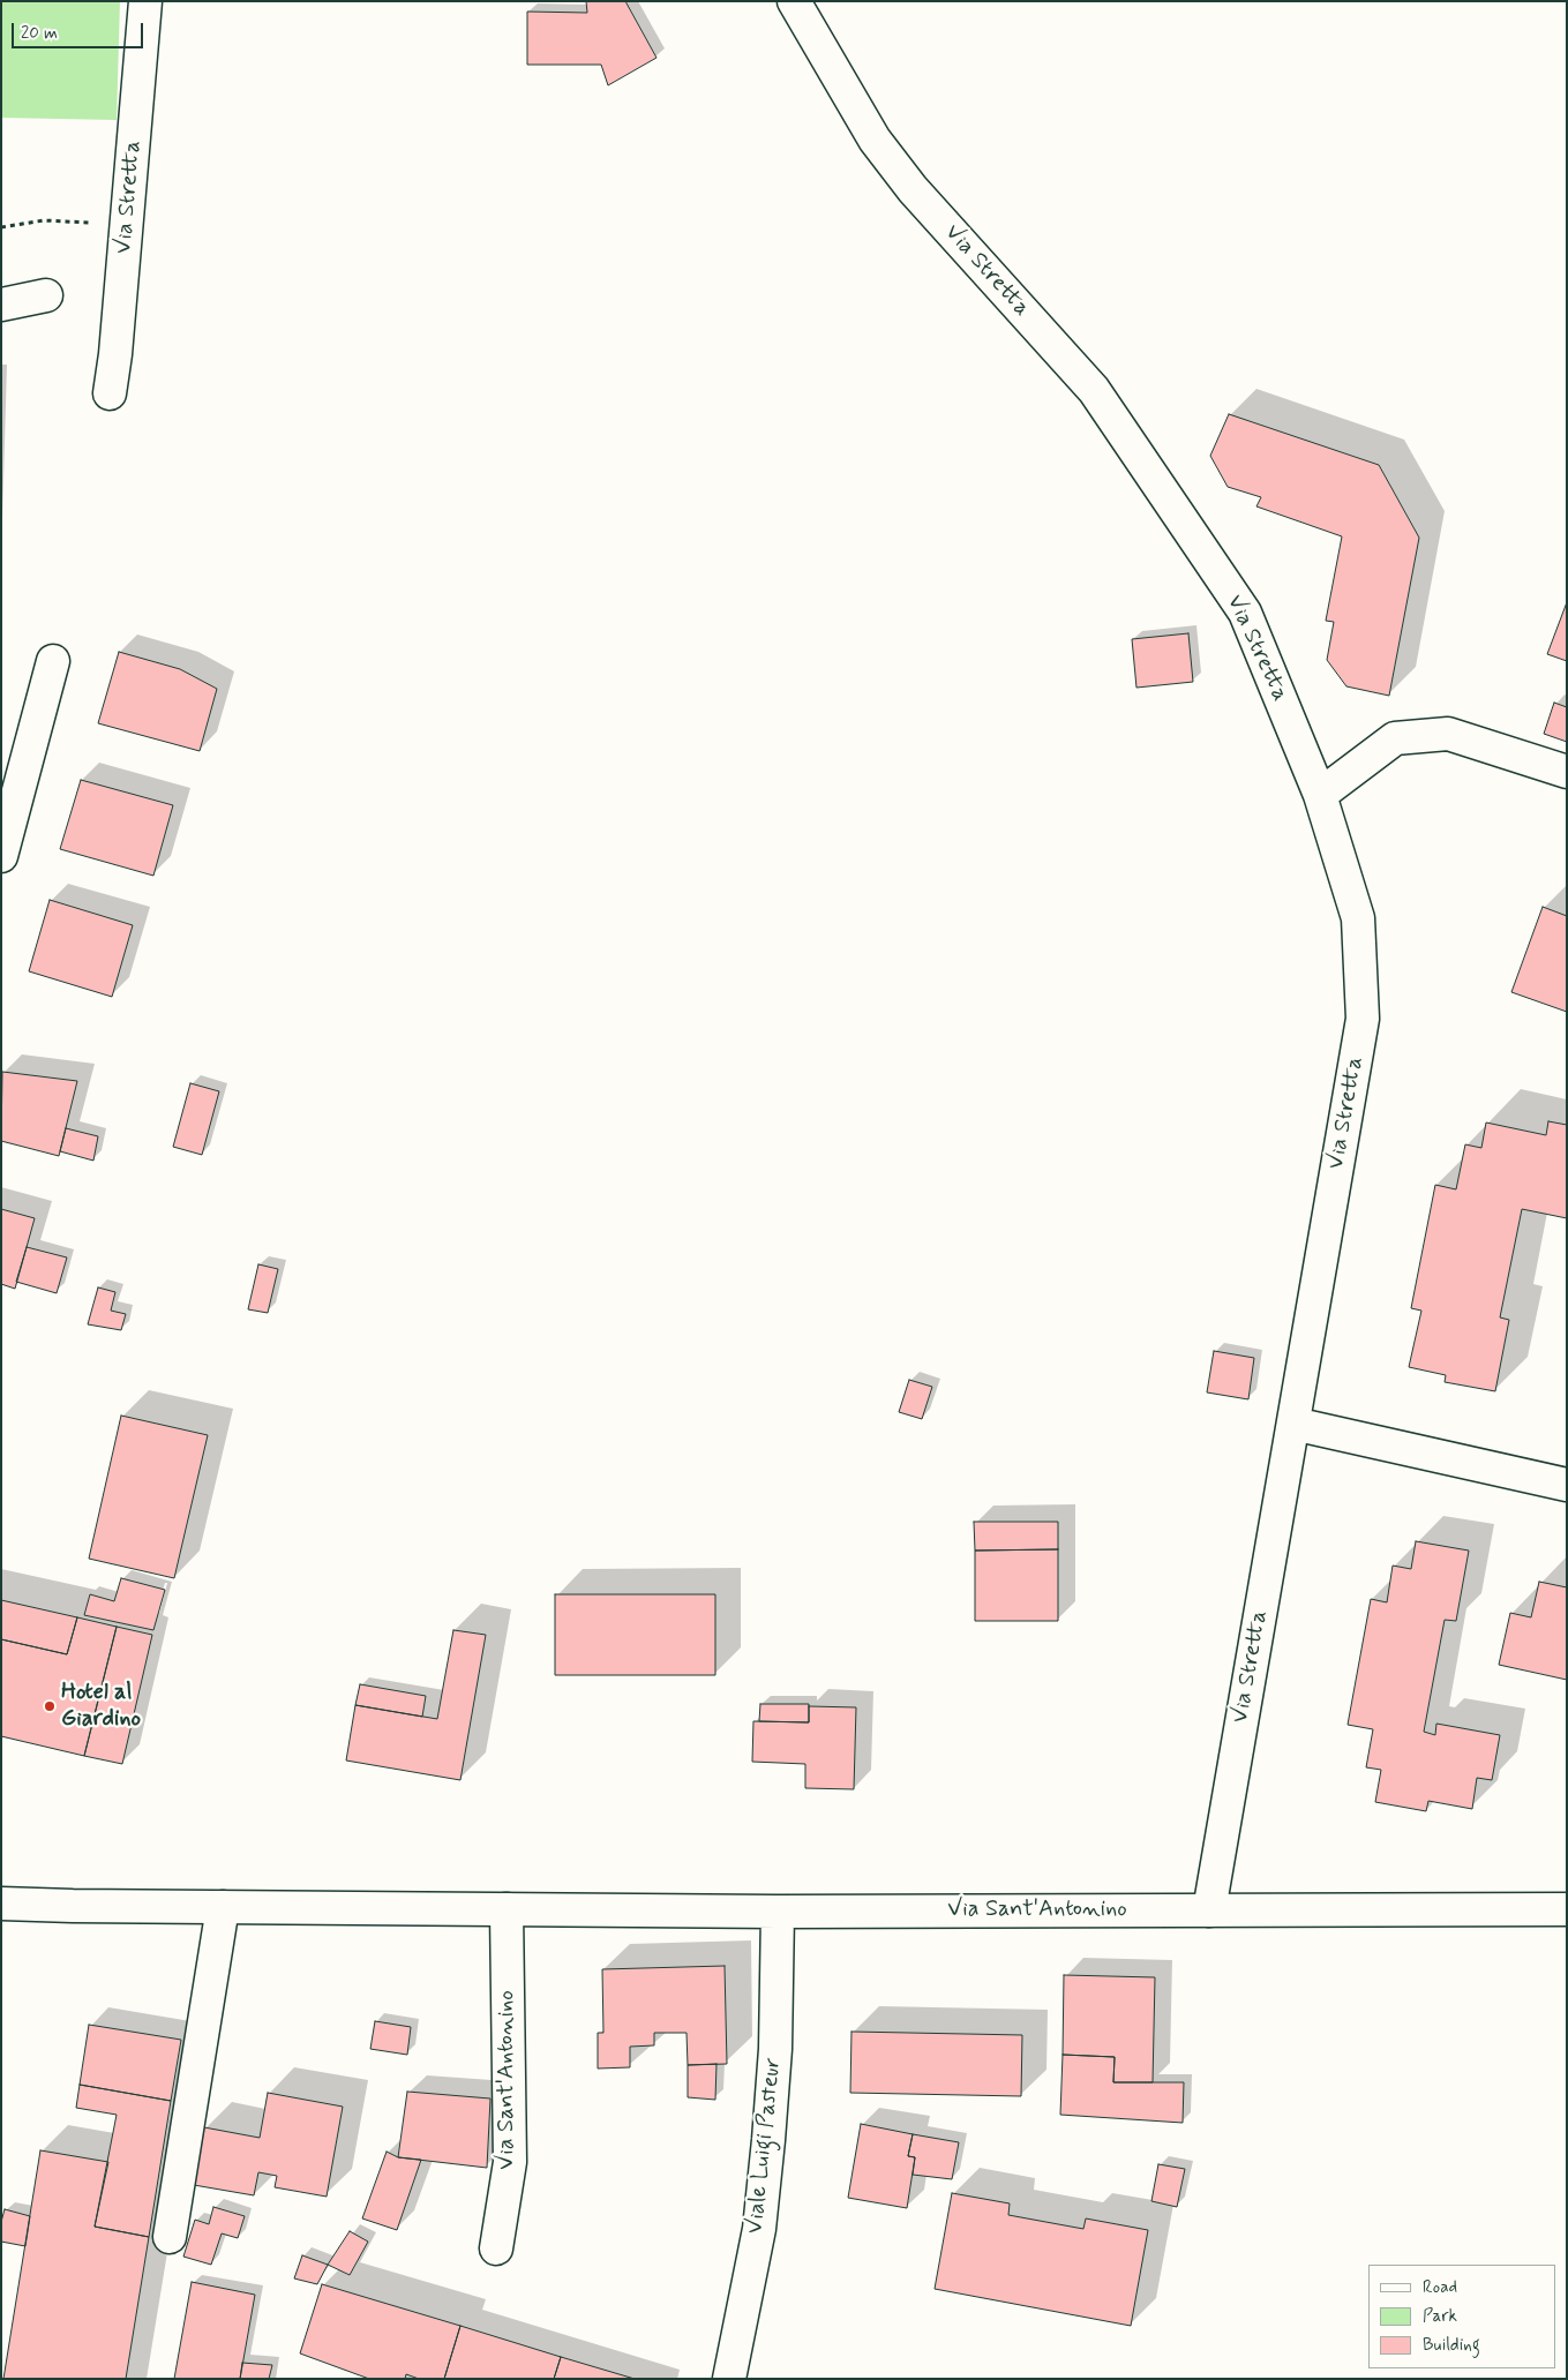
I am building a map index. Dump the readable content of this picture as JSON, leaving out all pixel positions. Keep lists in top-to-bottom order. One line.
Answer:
{"streets":{"street":["Via Stretta","Via Sant'Antonino","Viale Luigi Pasteur"]},"crossings":[["Via Stretta","Via Sant'Antonino"],["Via Sant'Antonino","Viale Luigi Pasteur"]],"places":["Hotel al Giardino"],"legend":["Road","Park","Building"],"scale_bar":"20 m"}
